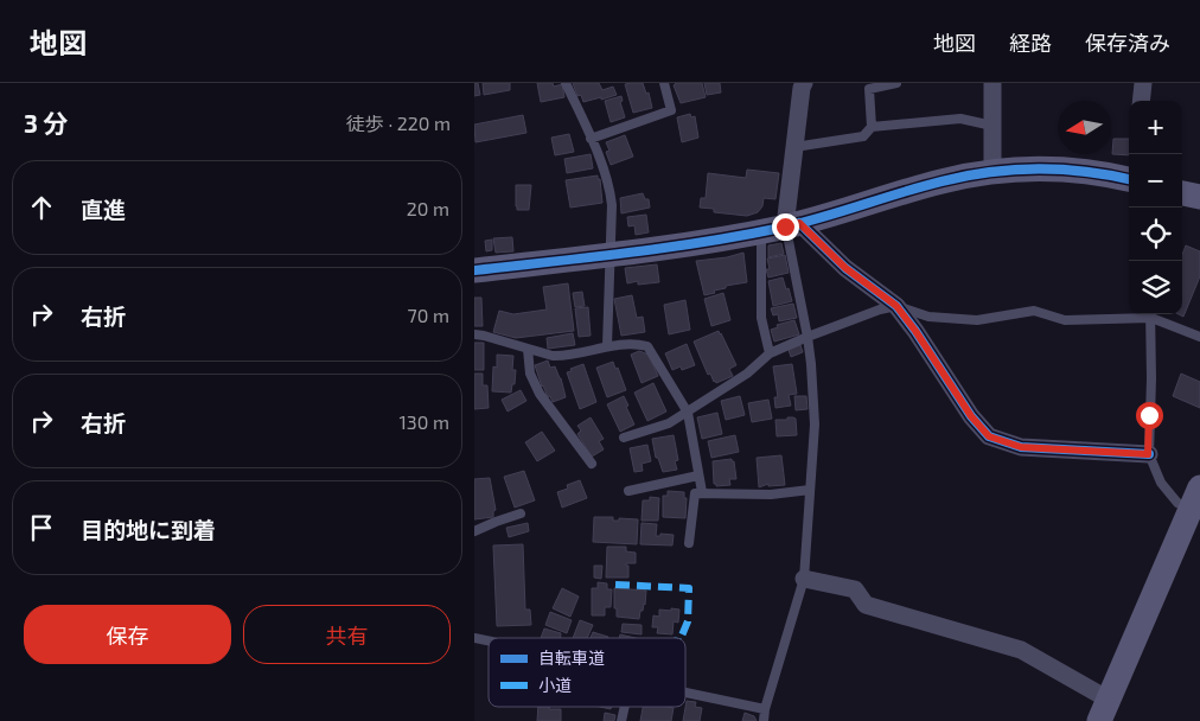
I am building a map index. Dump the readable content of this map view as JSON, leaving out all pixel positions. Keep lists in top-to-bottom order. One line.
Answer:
{"legend":["自転車道","小道"],"north":"left","page":{"header":"地図","nav":["地図","経路","保存済み"],"heading":["3 分","徒歩 · 220 m"],"map_buttons":["+","−"],"list":[["直進","20 m"],["右折","70 m"],["右折","130 m"],"目的地に到着"],"buttons":["保存","共有"]}}
